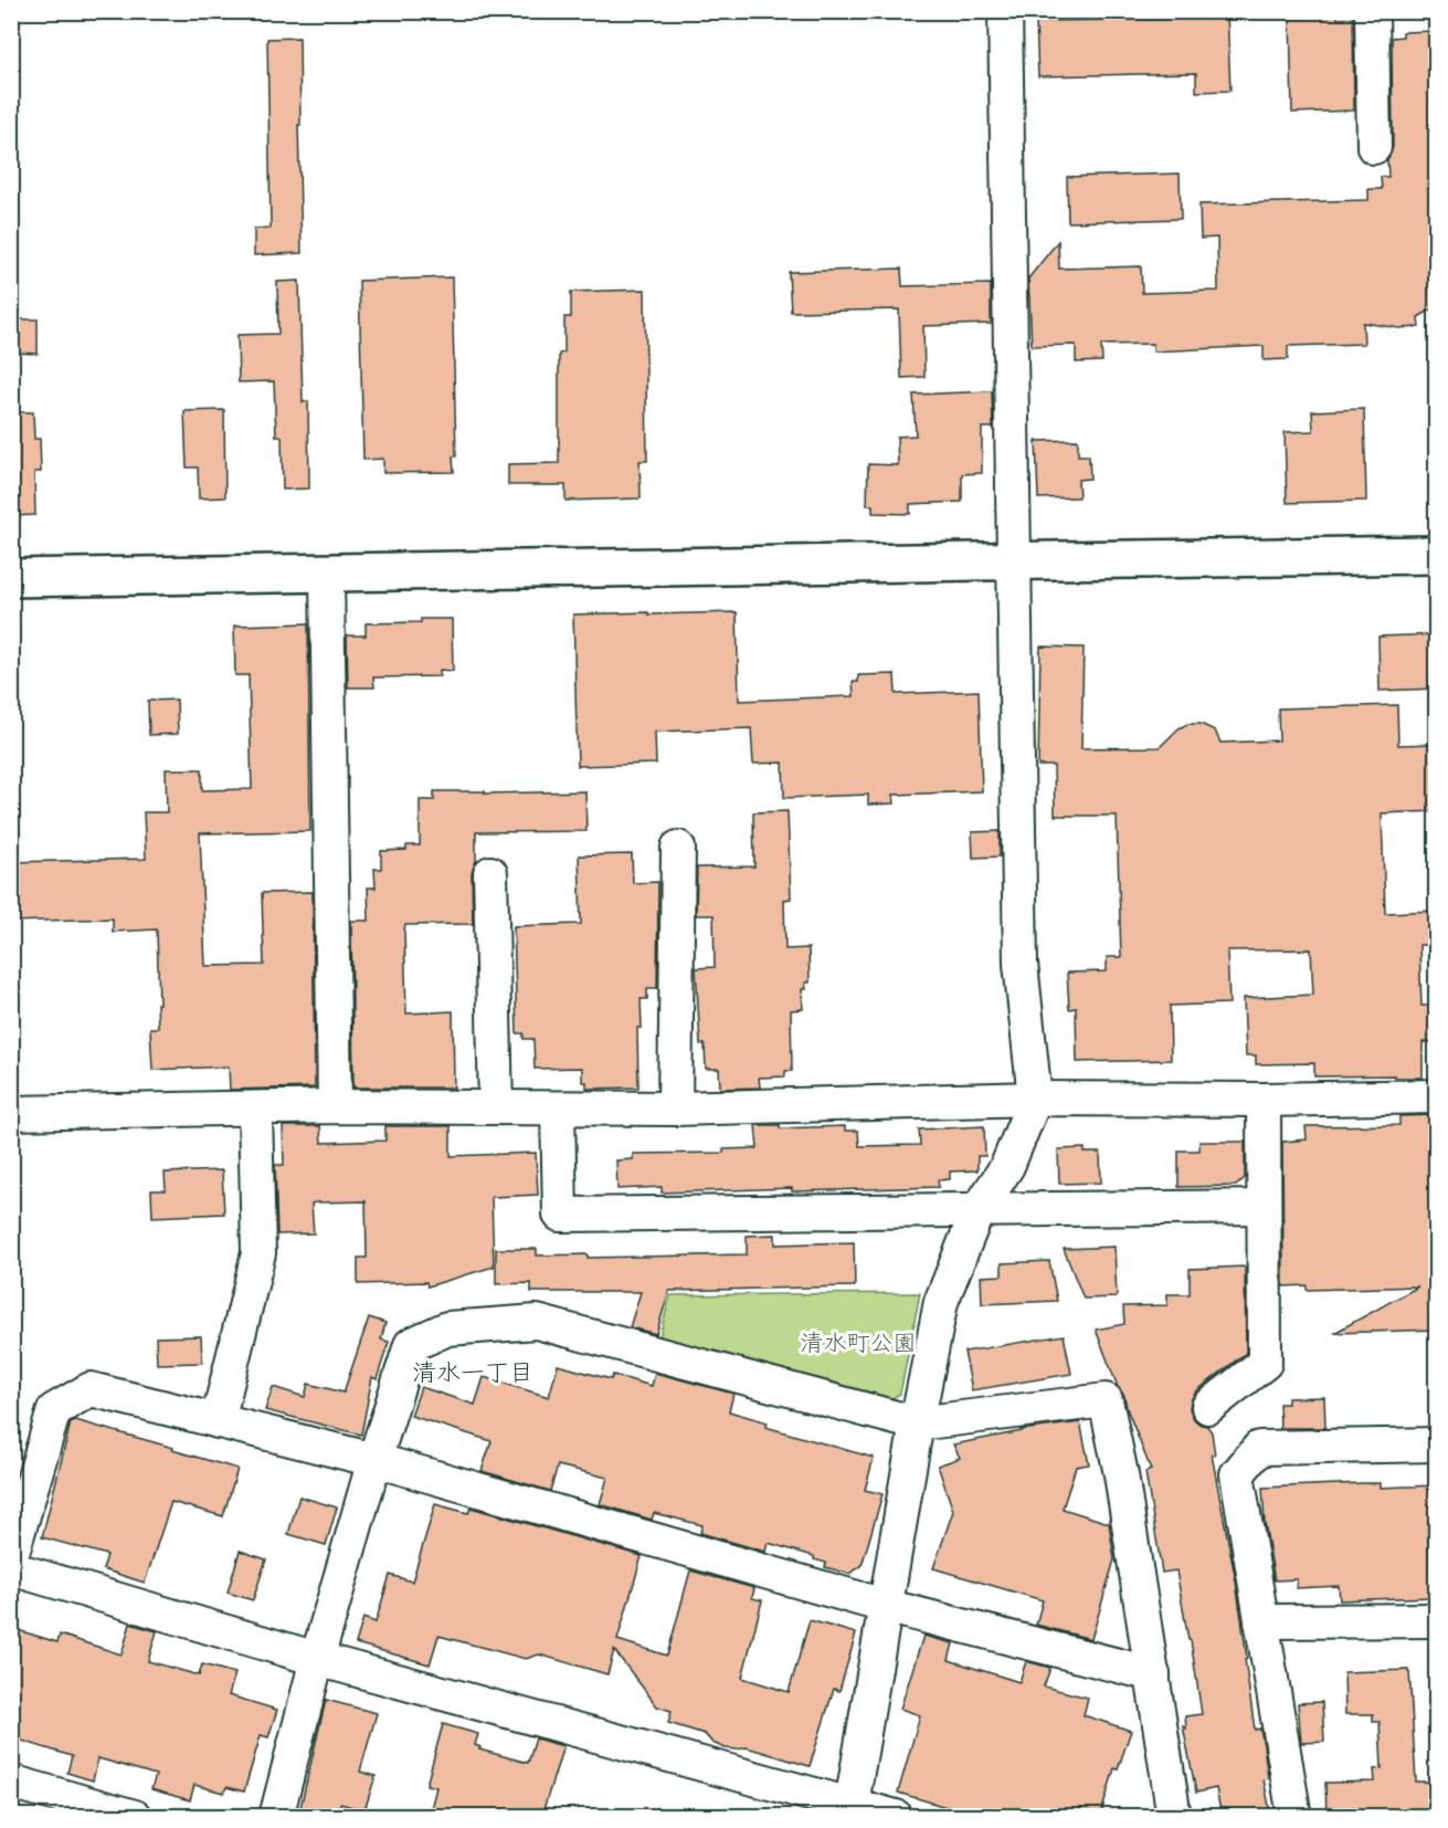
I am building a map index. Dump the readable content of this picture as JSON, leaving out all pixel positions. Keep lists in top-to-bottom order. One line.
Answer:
{"districts":["清水一丁目"],"parks":["清水町公園"]}
